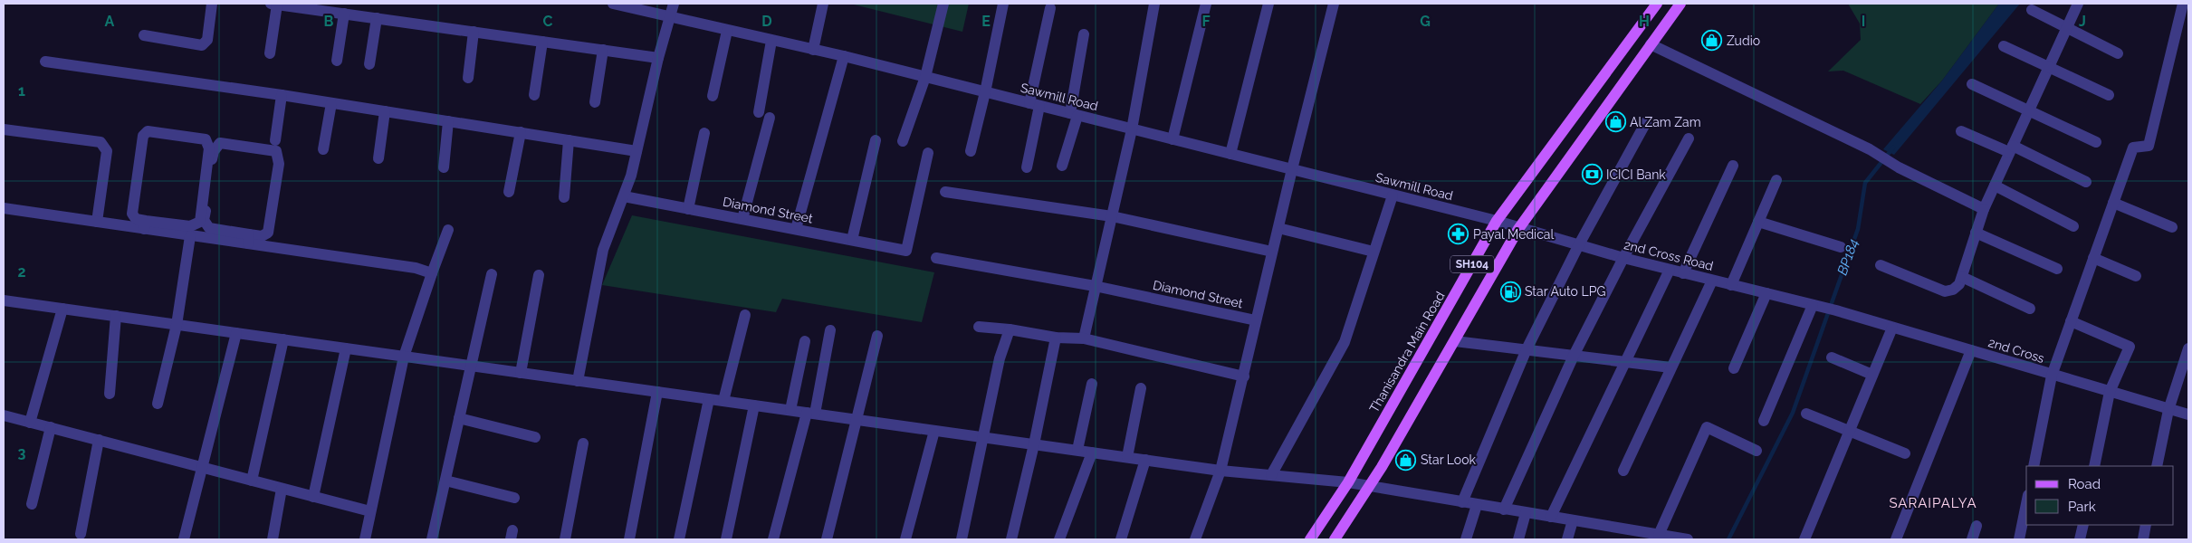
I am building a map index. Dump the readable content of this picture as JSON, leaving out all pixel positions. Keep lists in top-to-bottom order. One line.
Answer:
{"streets":{"main road":["SH104","Thanisandra Main Road"],"street":["Sawmill Road","Diamond Street","2nd Cross Road","2nd Cross"]},"crossings":[["Sawmill Road","2nd Cross Road"],["Sawmill Road","Thanisandra Main Road"],["2nd Cross Road","SH104"],["2nd Cross Road","2nd Cross"],["2nd Cross Road","Thanisandra Main Road"]],"districts":["SARAIPALYA"],"water":["BP184"],"places":{"shop":["Zudio","Al Zam Zam","Star Look"],"bank":["ICICI Bank"],"pharmacy":["Payal Medical"],"fuel station":["Star Auto LPG"]},"legend":["Road","Park"],"grid":{"columns":["A","B","C","D","E","F","G","H","I","J"],"rows":["1","2","3"]}}
